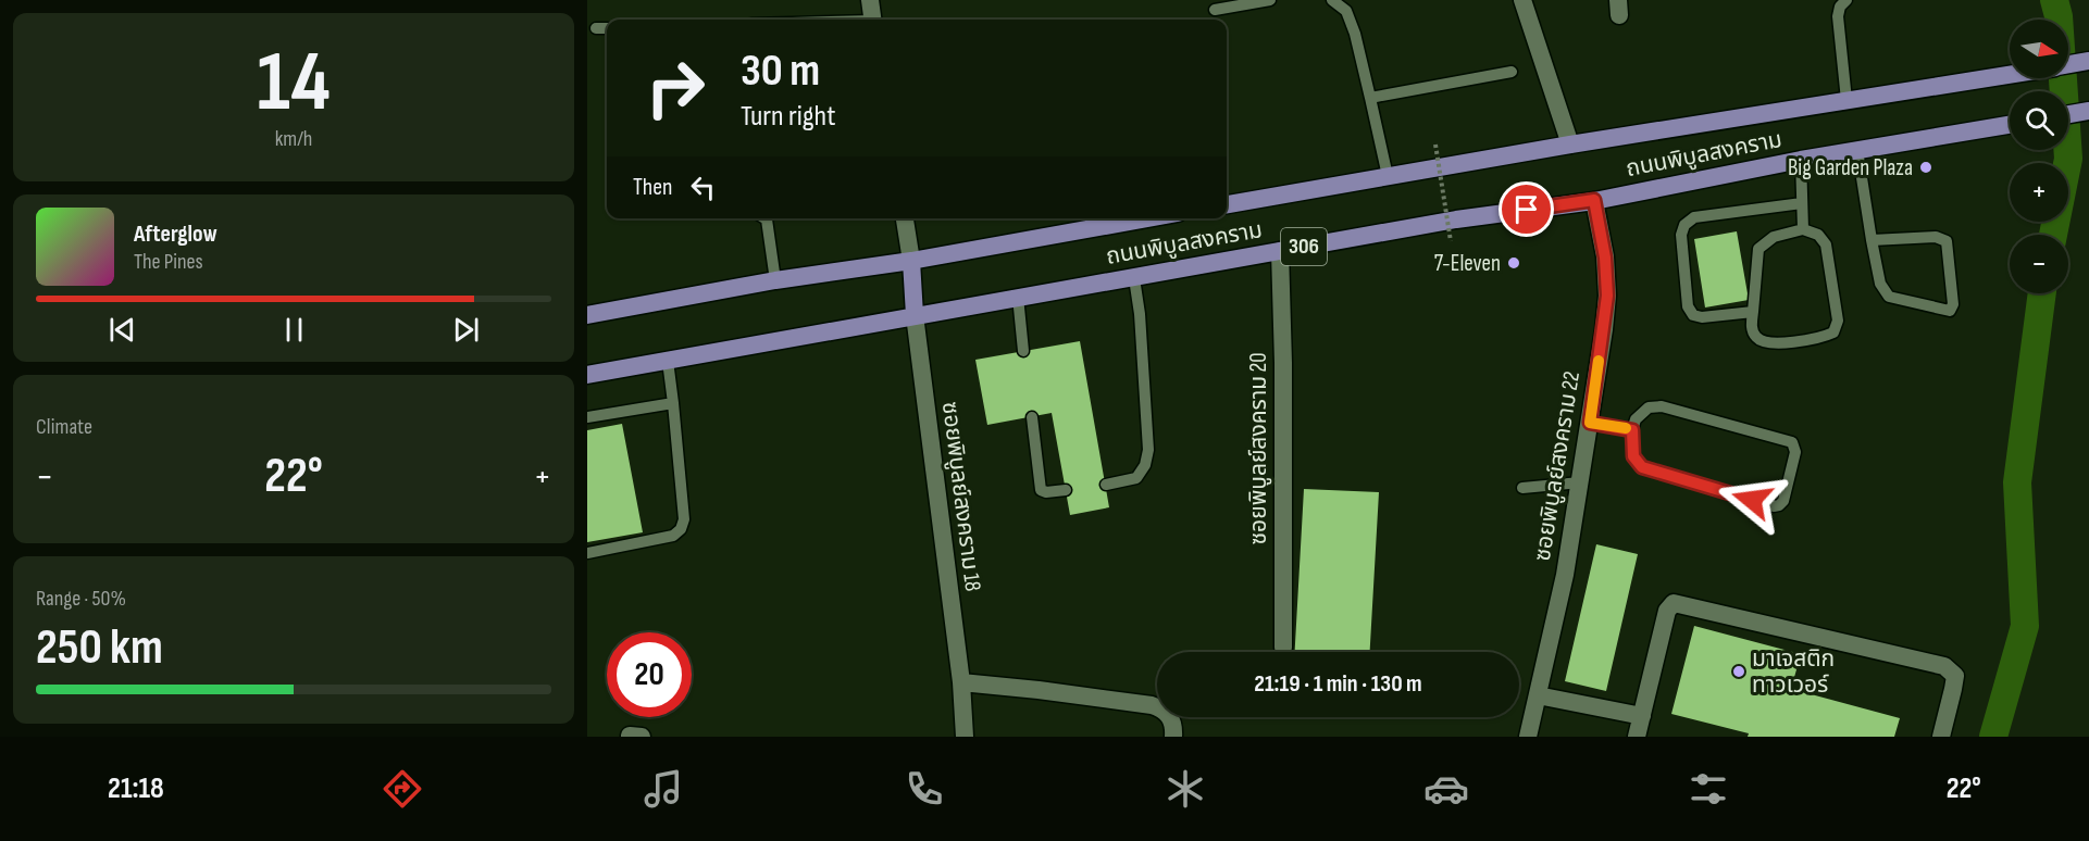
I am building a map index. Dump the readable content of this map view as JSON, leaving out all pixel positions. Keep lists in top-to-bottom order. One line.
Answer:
{"streets":{"main road":["ถนนพิบูลสงคราม","306"],"street":["ซอยพิบูลย์สงคราม 20","ซอยพิบูลย์สงคราม 22","ซอยพิบูลย์สงคราม 18"]},"crossings":[["ถนนพิบูลสงคราม","ซอยพิบูลย์สงคราม 20"],["ถนนพิบูลสงคราม","ซอยพิบูลย์สงคราม 22"],["ถนนพิบูลสงคราม","ซอยพิบูลย์สงคราม 18"]],"places":["Big Garden Plaza","7-Eleven","มาเจสติก ทาวเวอร์"],"north":"right","page":{"tile":[["14","km/h"],"Climate",["Range · 50%","250 km"]],"map_buttons":["+","−"],"turn":["30 m","Turn right"],"then":"Then","song":["Afterglow","The Pines"],"heat":["−","22°","+"],"limit":"20","trip":"21:19 · 1 min · 130 m","tabs":["21:18","22°"]}}
